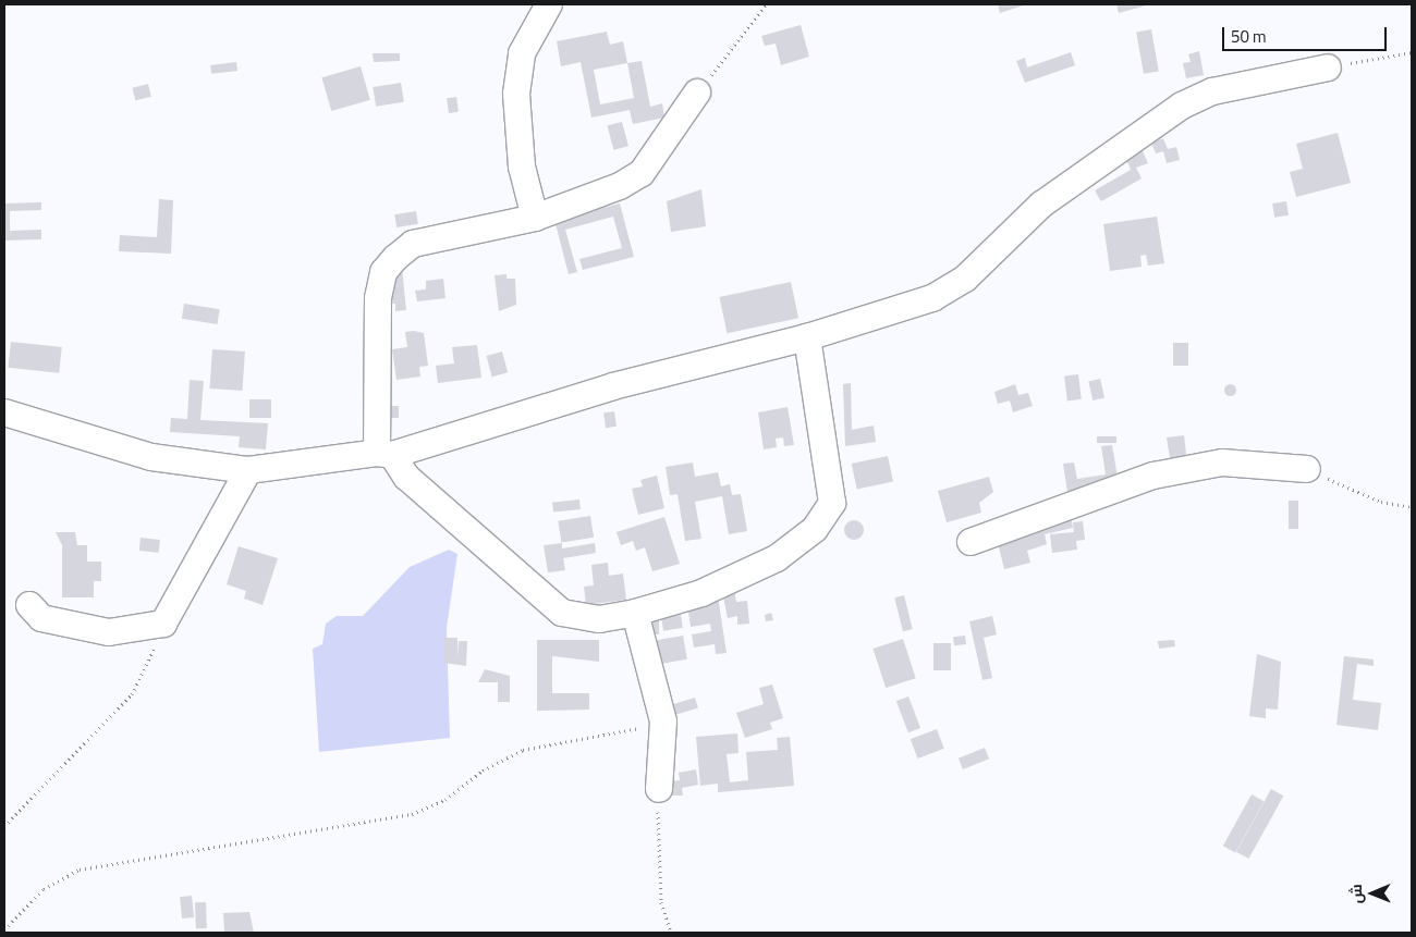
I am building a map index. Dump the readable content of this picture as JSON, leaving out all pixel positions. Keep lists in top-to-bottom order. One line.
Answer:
{"scale_bar":"50 m","north":"left"}
